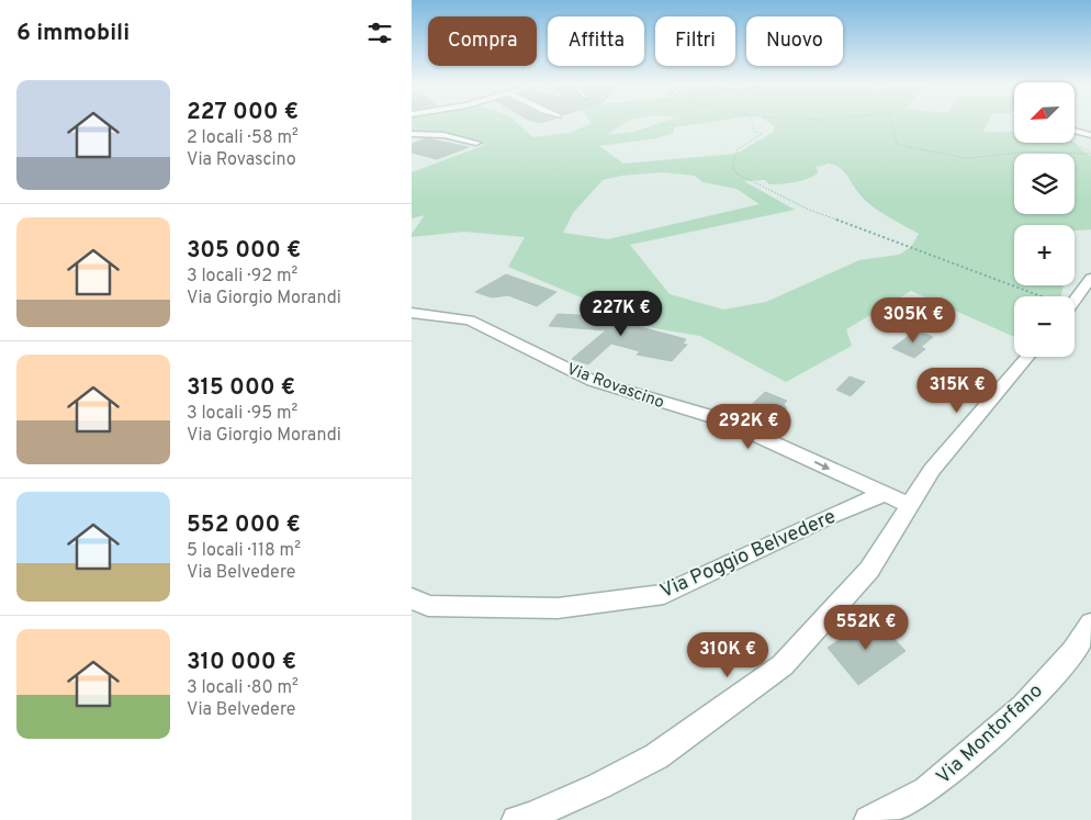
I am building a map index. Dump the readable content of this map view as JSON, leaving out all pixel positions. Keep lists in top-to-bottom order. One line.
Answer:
{"streets":{"street":["Via Rovascino","Via Poggio Belvedere","Via Montorfano"]},"crossings":[["Via Rovascino","Via Poggio Belvedere"]],"one_way":["Via Rovascino"],"north":"bottom left","page":{"heading":"6 immobili","chip":["Compra","Affitta","Filtri","Nuovo"],"list":[{"name":"227 000 €","note":"2 locali · 58 m² · Via Rovascino"},{"name":"305 000 €","note":"3 locali · 92 m² · Via Giorgio Morandi"},{"name":"315 000 €","note":"3 locali · 95 m² · Via Giorgio Morandi"},{"name":"552 000 €","note":"5 locali · 118 m² · Via Belvedere"},{"name":"310 000 €","note":"3 locali · 80 m² · Via Belvedere"}],"map_buttons":["+","−"],"price":["227K €","305K €","315K €","292K €","552K €","310K €"]}}
